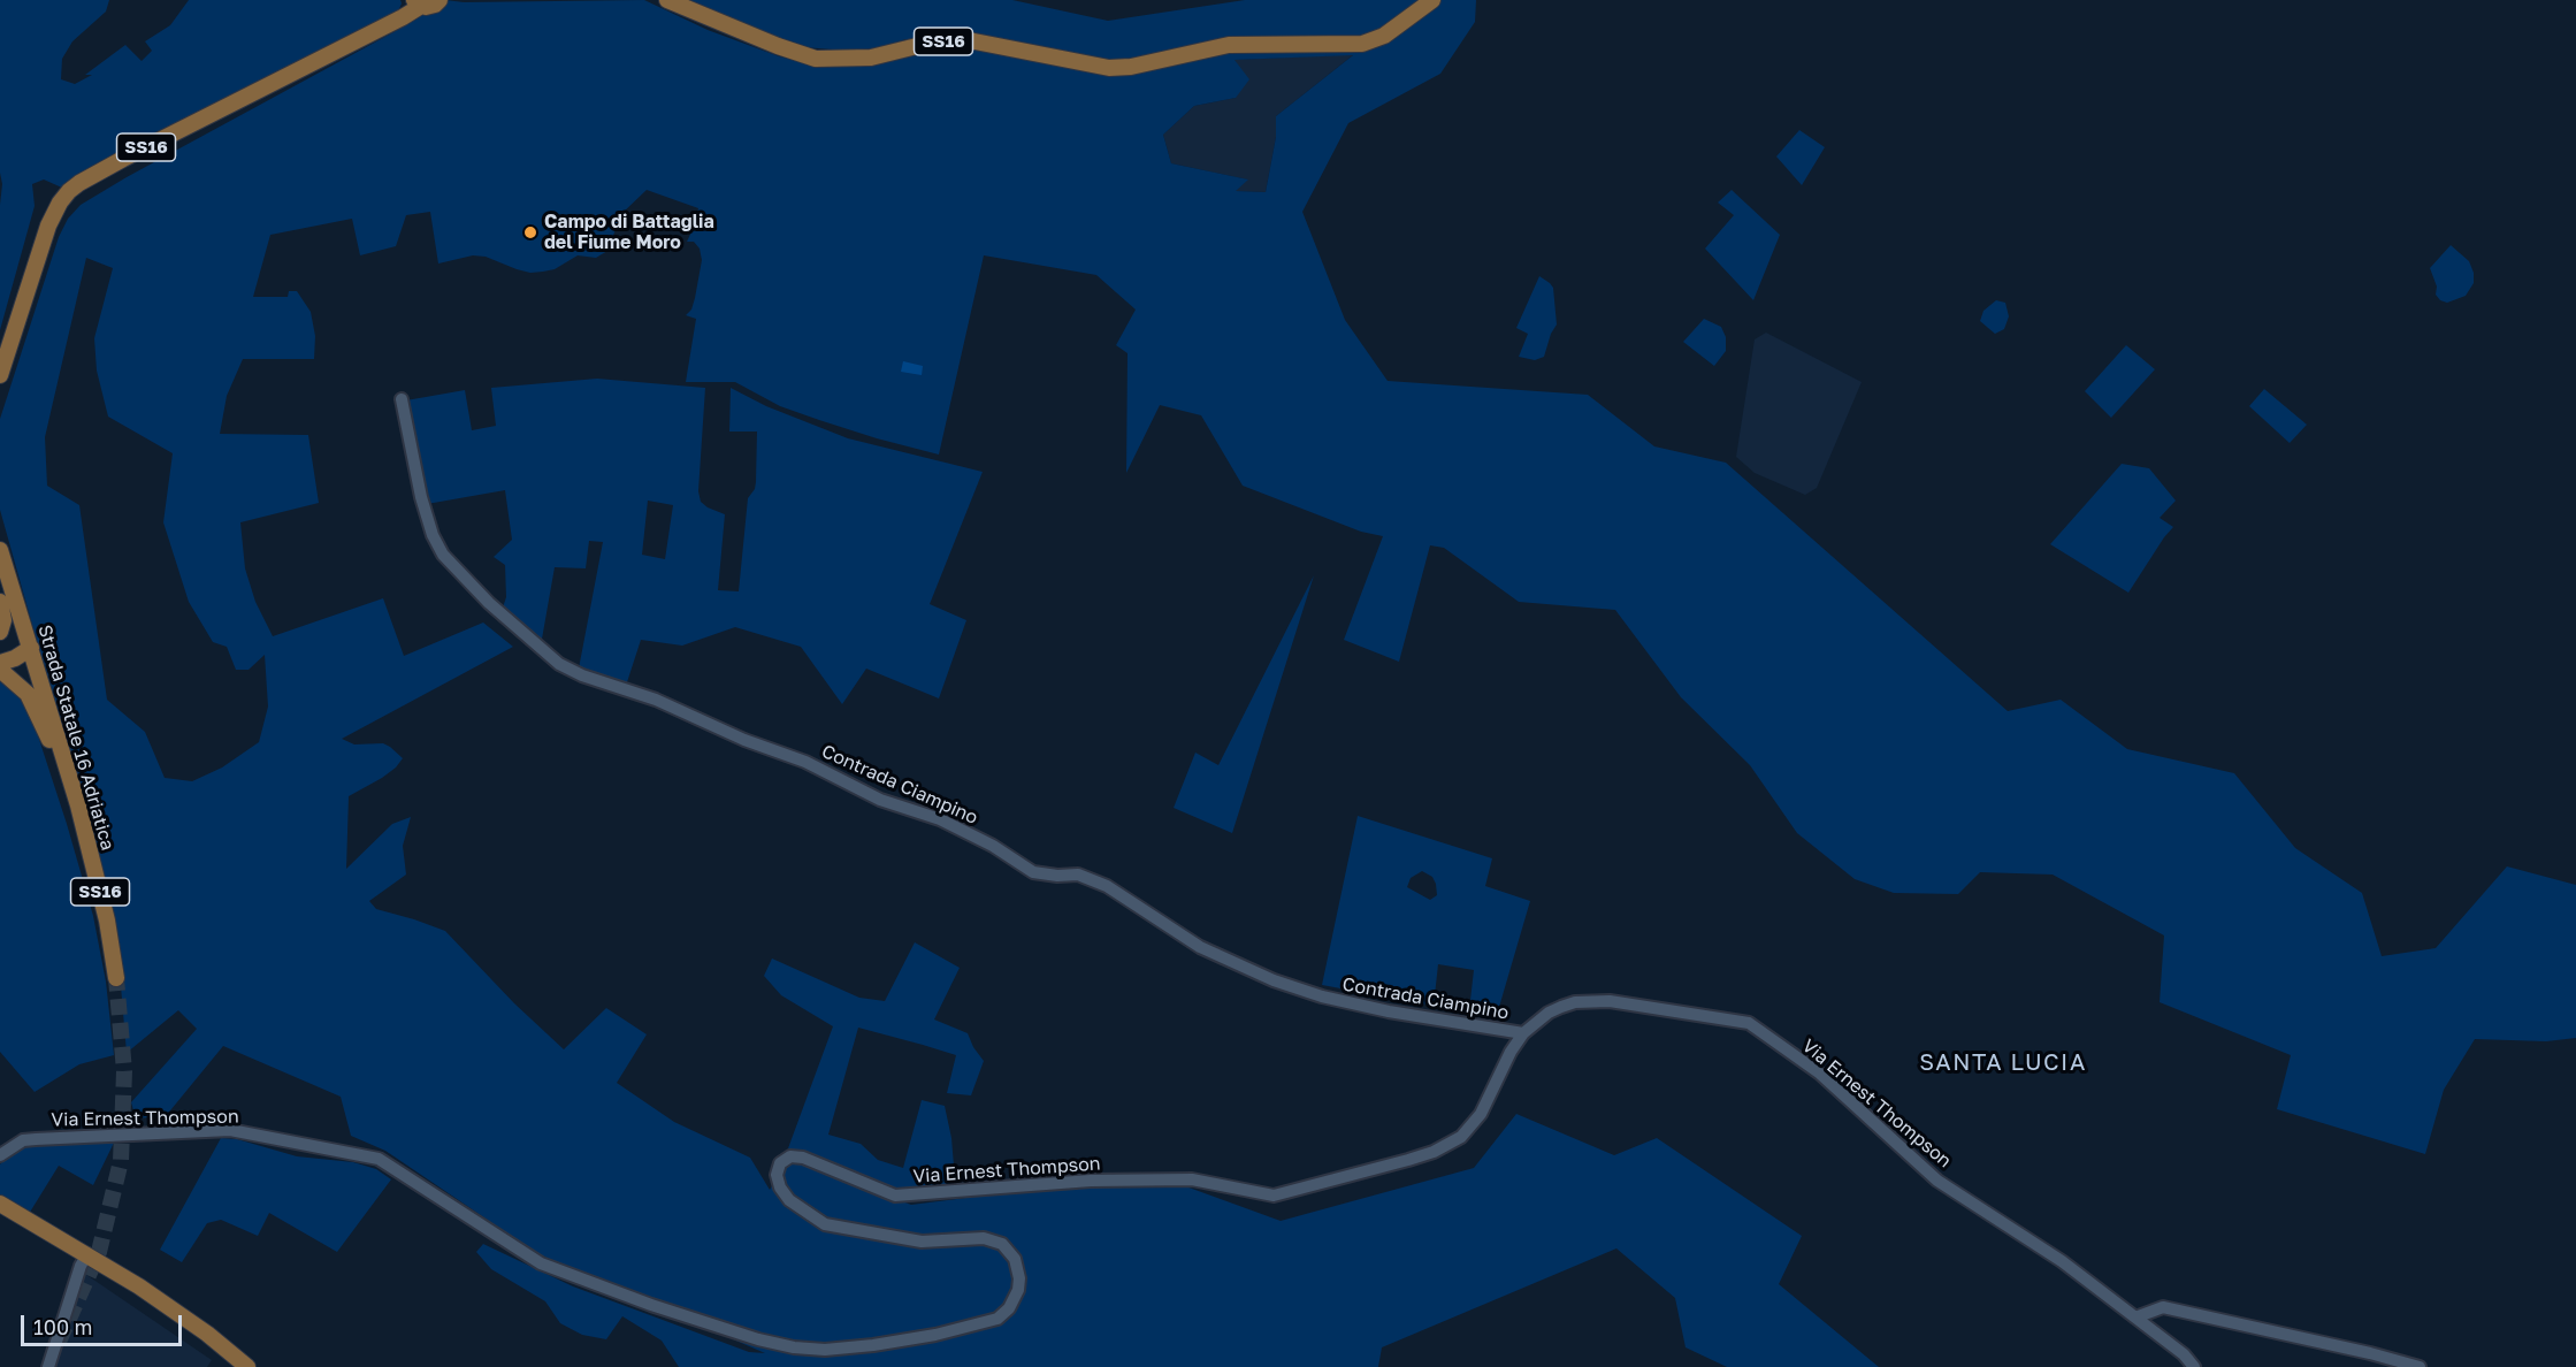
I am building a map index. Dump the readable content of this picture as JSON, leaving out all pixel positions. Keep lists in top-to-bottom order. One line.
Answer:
{"streets":{"main road":["SS16","Strada Statale 16 Adriatica"],"street":["Contrada Ciampino","Via Ernest Thompson"]},"crossings":[["Contrada Ciampino","Via Ernest Thompson"]],"districts":["SANTA LUCIA"],"places":["Campo di Battaglia del Fiume Moro"],"scale_bar":"100 m"}
